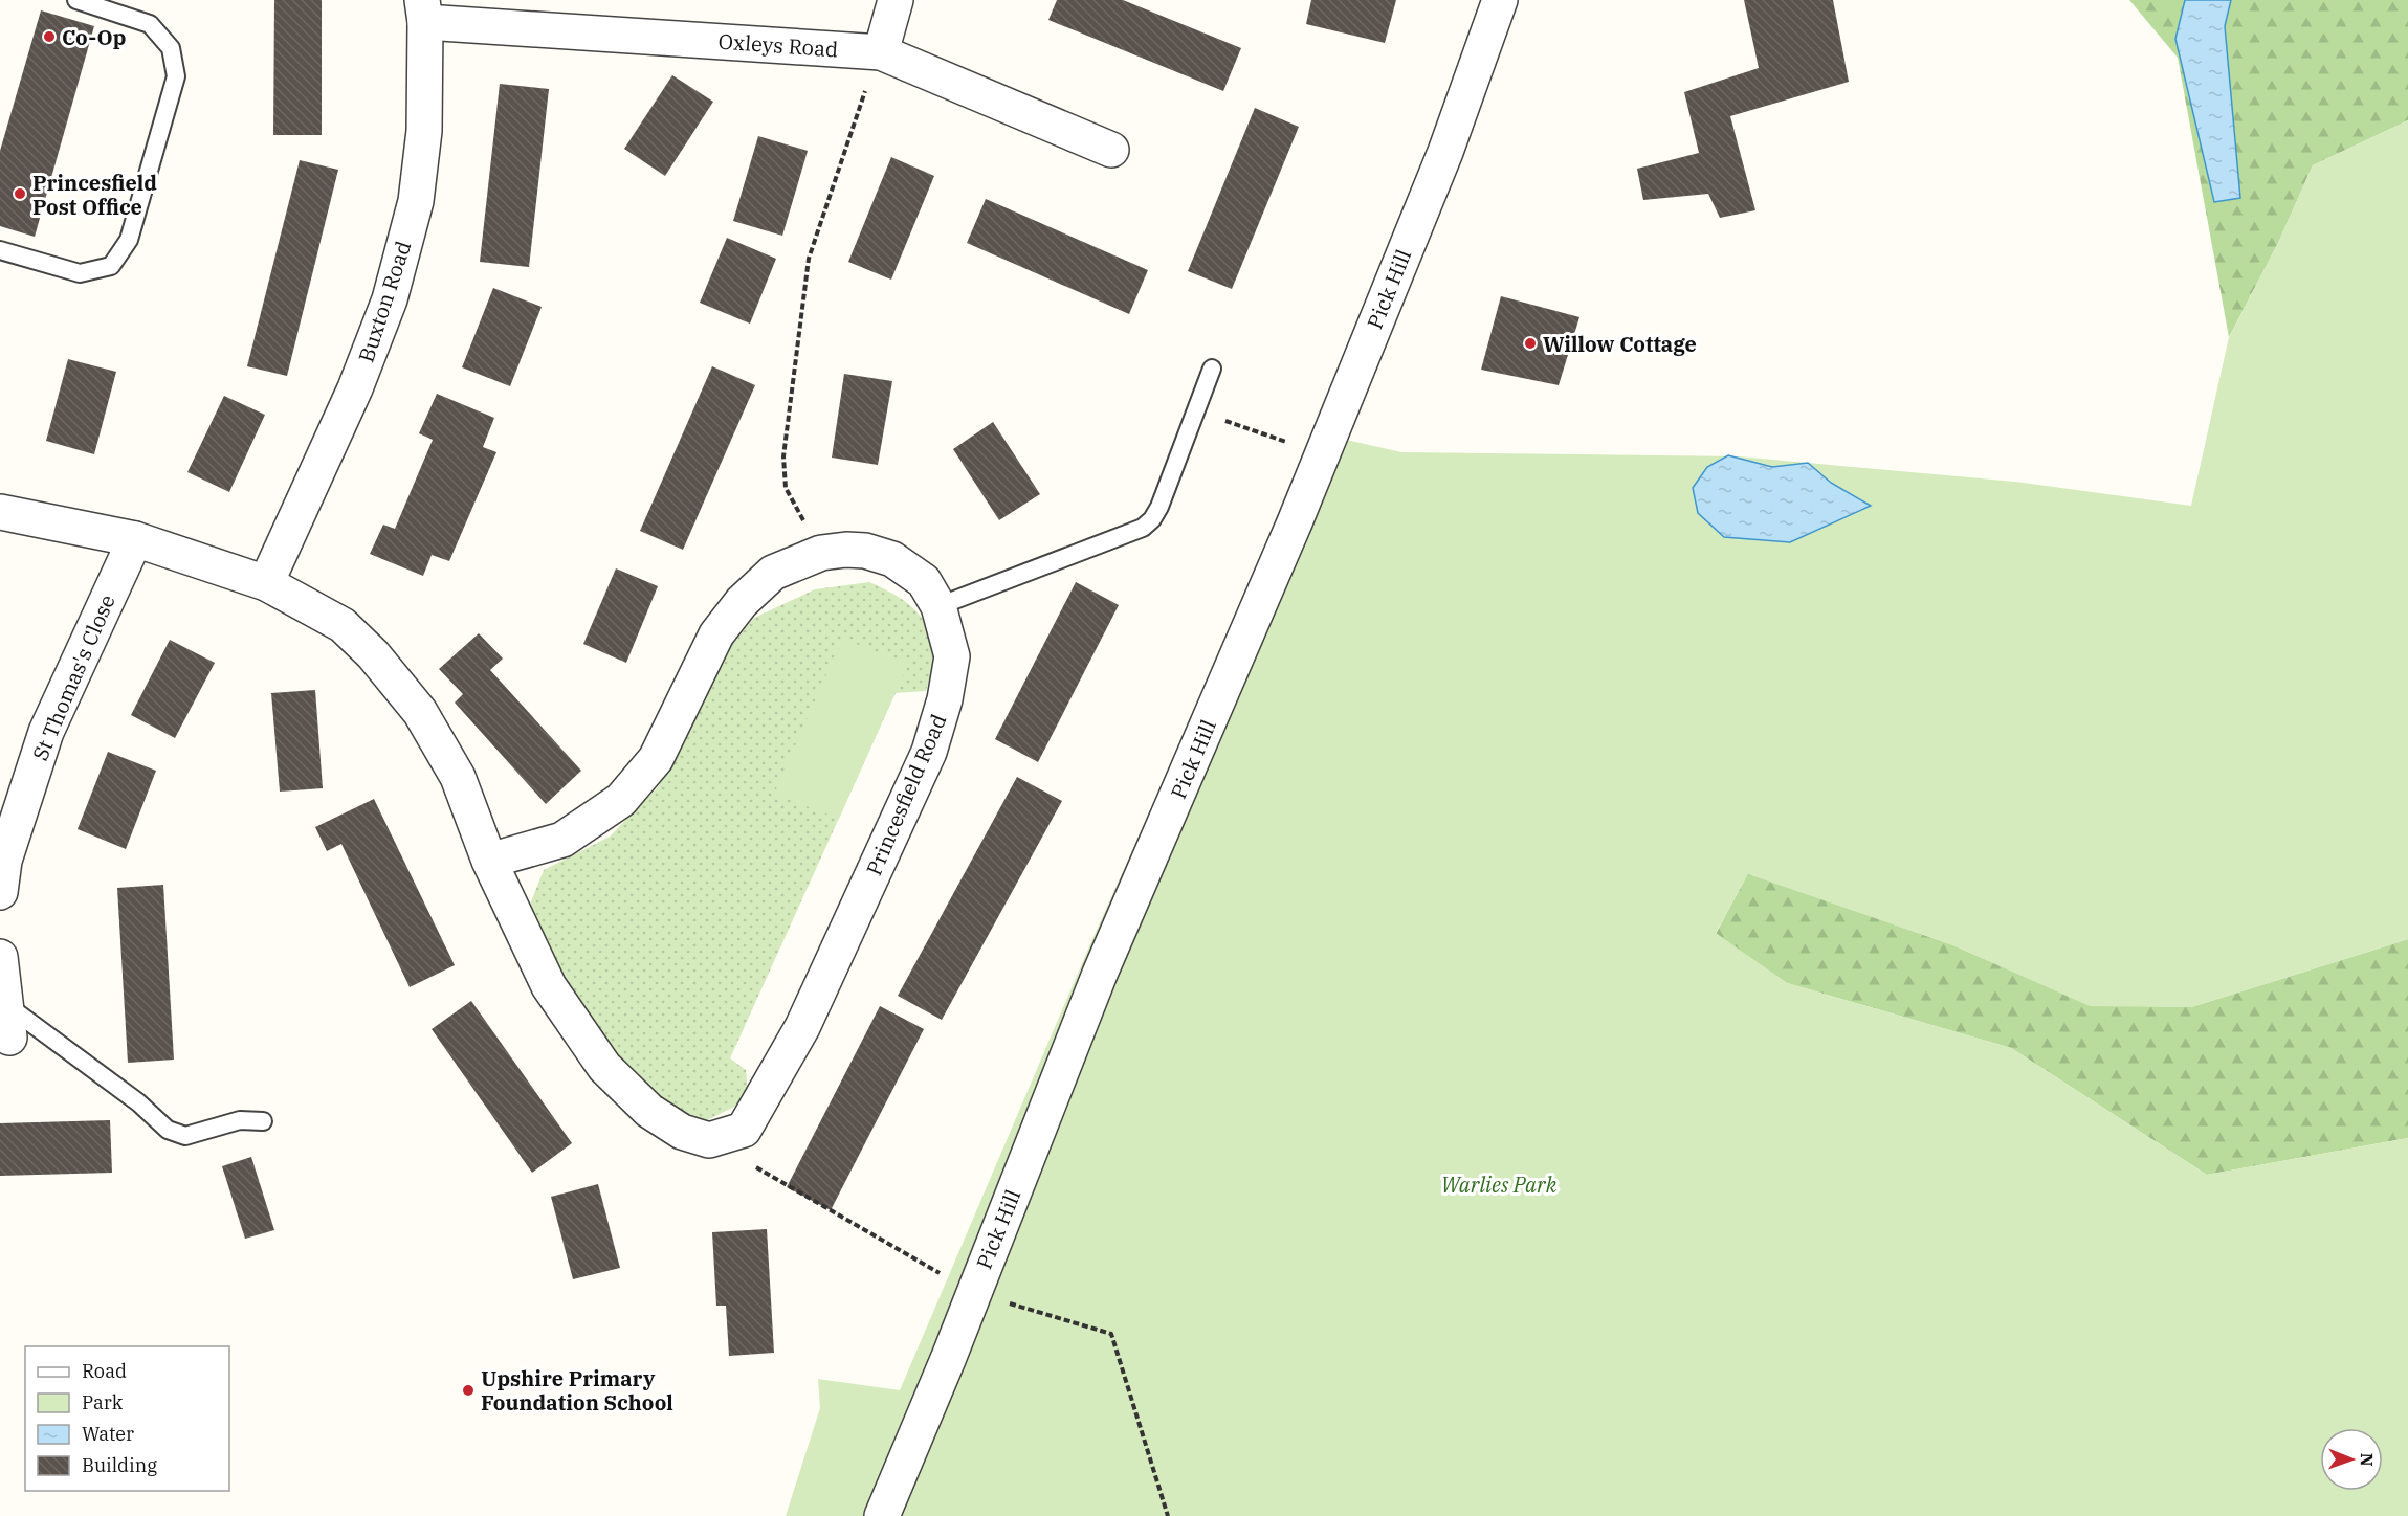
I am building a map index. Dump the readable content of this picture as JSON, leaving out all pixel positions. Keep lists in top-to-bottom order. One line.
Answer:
{"streets":{"street":["Oxleys Road","Pick Hill","Buxton Road","St Thomas's Close","Princesfield Road"]},"crossings":[["Oxleys Road","Buxton Road"]],"parks":["Warlies Park"],"places":["Co-Op","Princesfield Post Office","Willow Cottage","Upshire Primary Foundation School"],"legend":["Road","Park","Water","Building"],"north":"right"}
